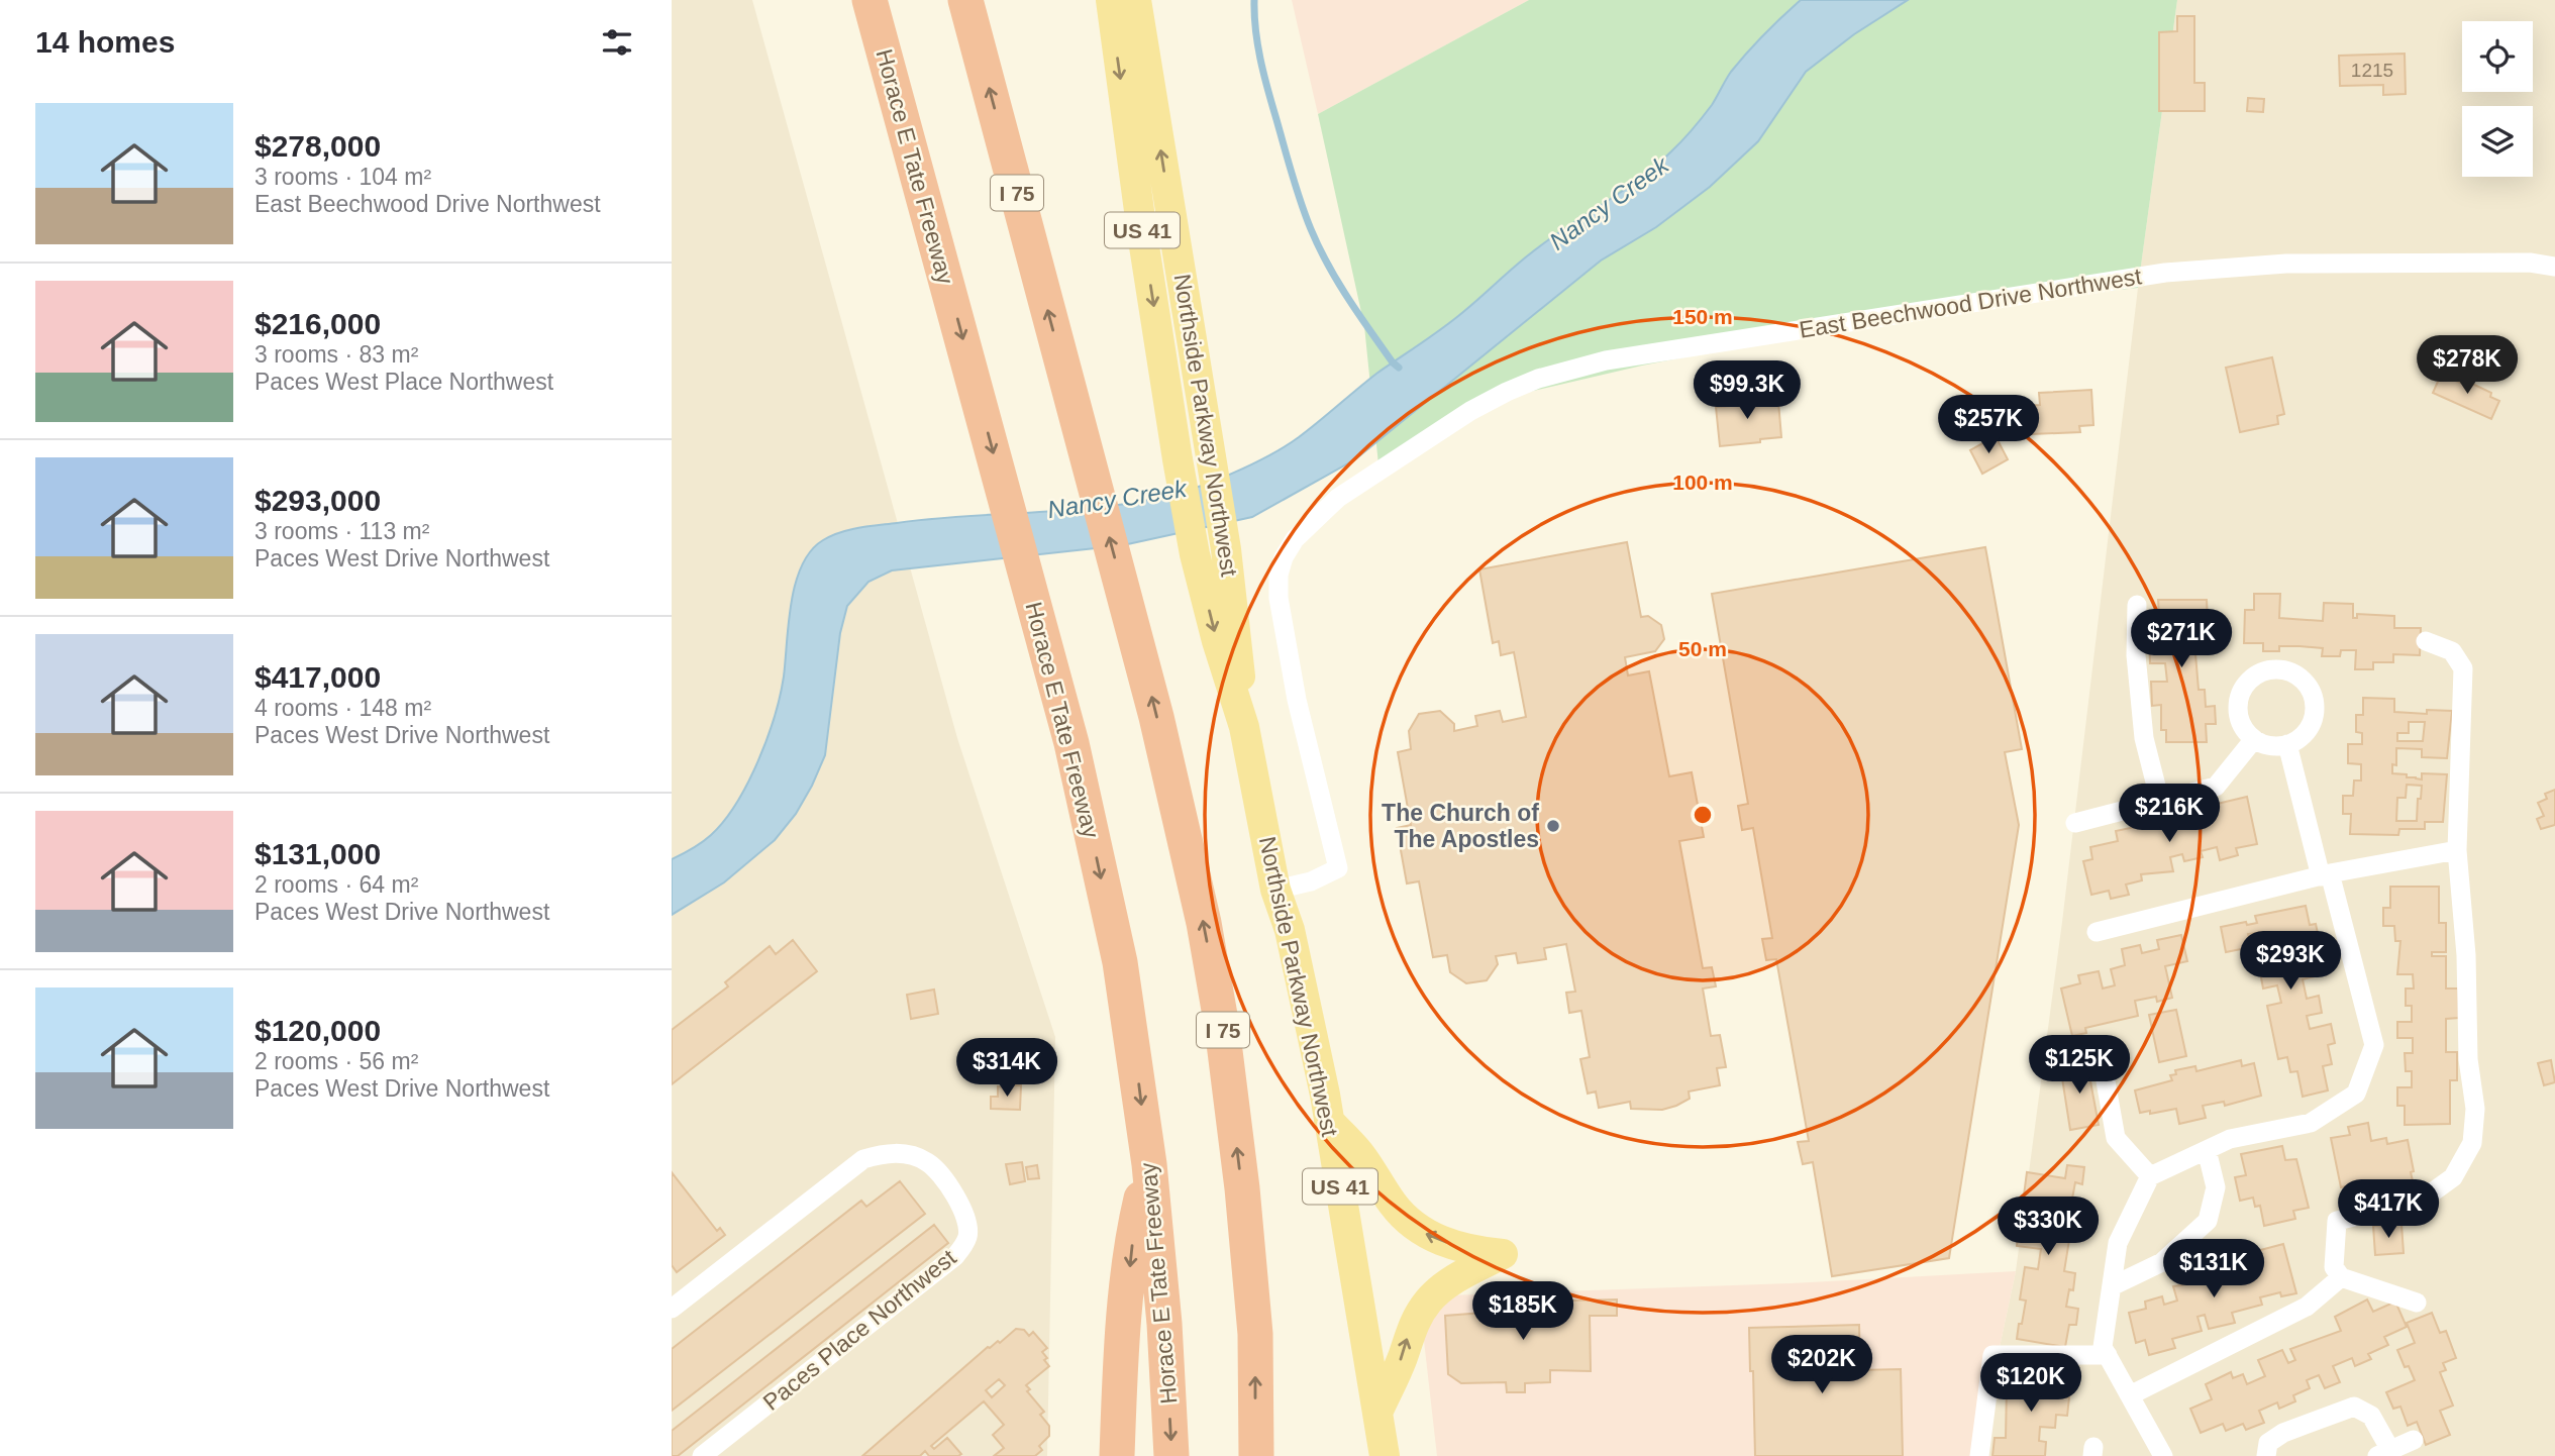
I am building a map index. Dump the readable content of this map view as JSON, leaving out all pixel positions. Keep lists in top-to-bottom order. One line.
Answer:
{"streets":{"highway":["Horace E Tate Freeway","I 75"],"main road":["US 41","Northside Parkway Northwest"],"street":["East Beechwood Drive Northwest","Paces Place Northwest"]},"crossings":[["East Beechwood Drive Northwest","Northside Parkway Northwest"]],"water":["Nancy Creek"],"places":["The Church of The Apostles"],"house_numbers":["1215"],"page":{"heading":"14 homes","list":[{"name":"$278,000","note":"3 rooms · 104 m² · East Beechwood Drive Northwest"},{"name":"$216,000","note":"3 rooms · 83 m² · Paces West Place Northwest"},{"name":"$293,000","note":"3 rooms · 113 m² · Paces West Drive Northwest"},{"name":"$417,000","note":"4 rooms · 148 m² · Paces West Drive Northwest"},{"name":"$131,000","note":"2 rooms · 64 m² · Paces West Drive Northwest"},{"name":"$120,000","note":"2 rooms · 56 m² · Paces West Drive Northwest"}],"price":["$278K","$99.3K","$257K","$271K","$216K","$293K","$125K","$314K","$417K","$330K","$131K","$185K","$202K","$120K"]},"rings":["150 m","100 m","50 m"]}
